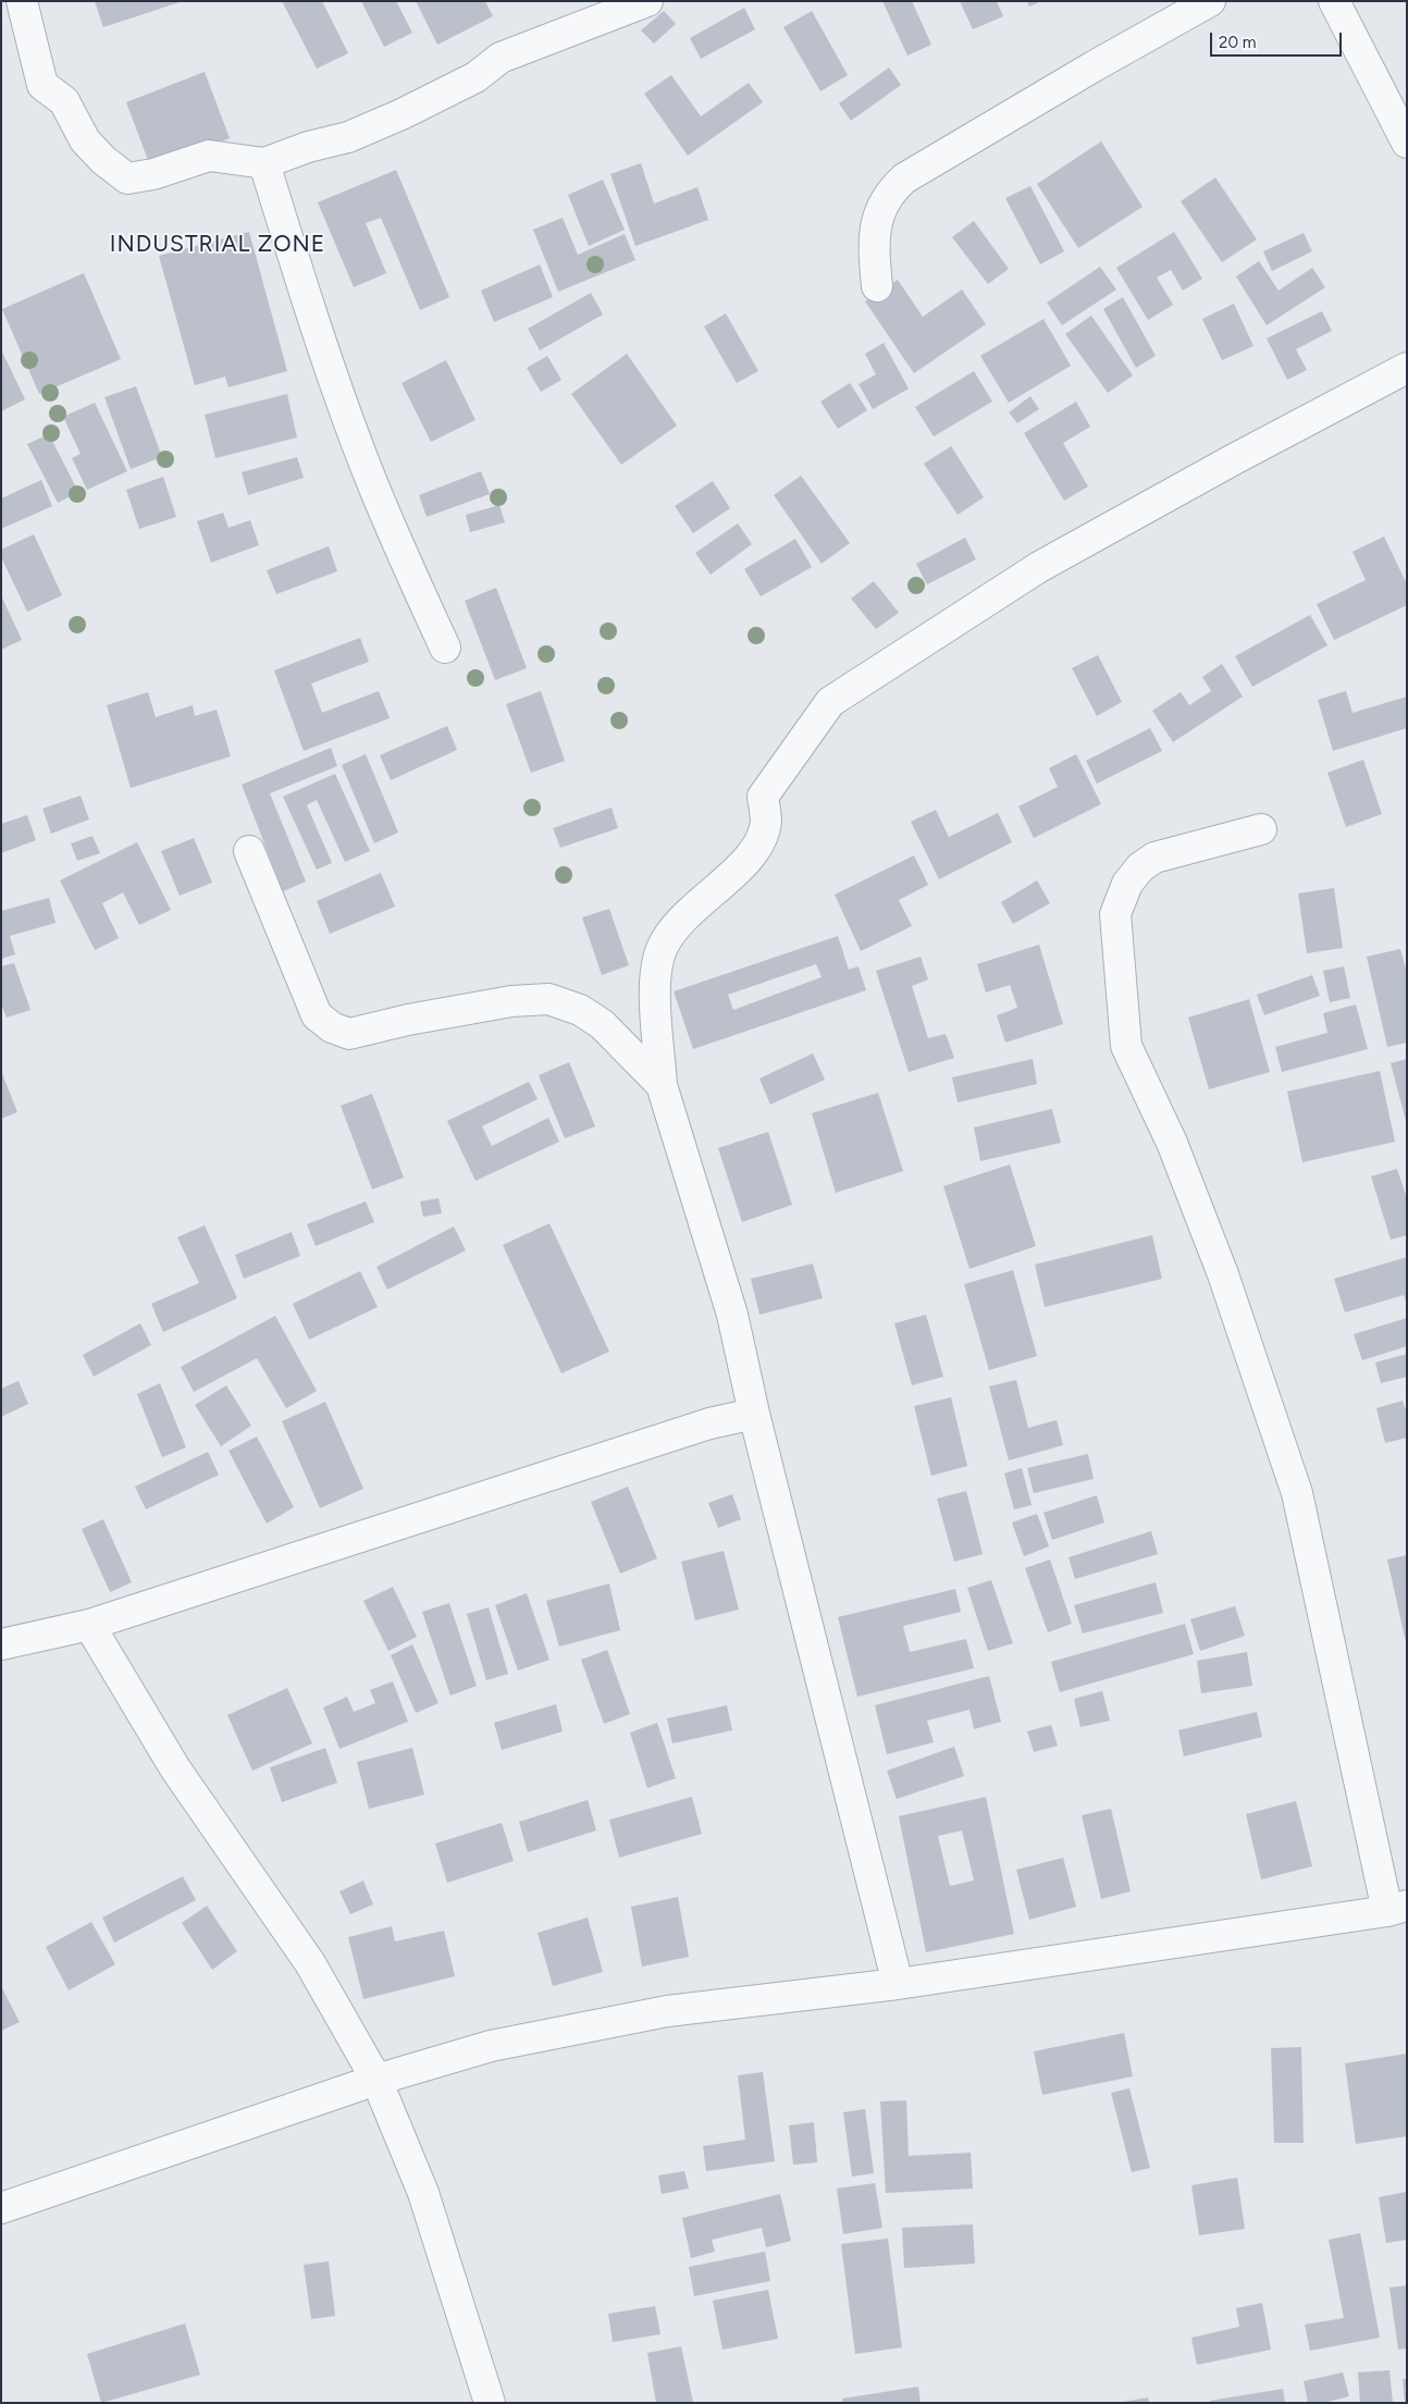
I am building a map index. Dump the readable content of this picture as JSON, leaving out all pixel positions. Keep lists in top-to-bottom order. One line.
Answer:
{"districts":["INDUSTRIAL ZONE"],"scale_bar":"20 m"}
